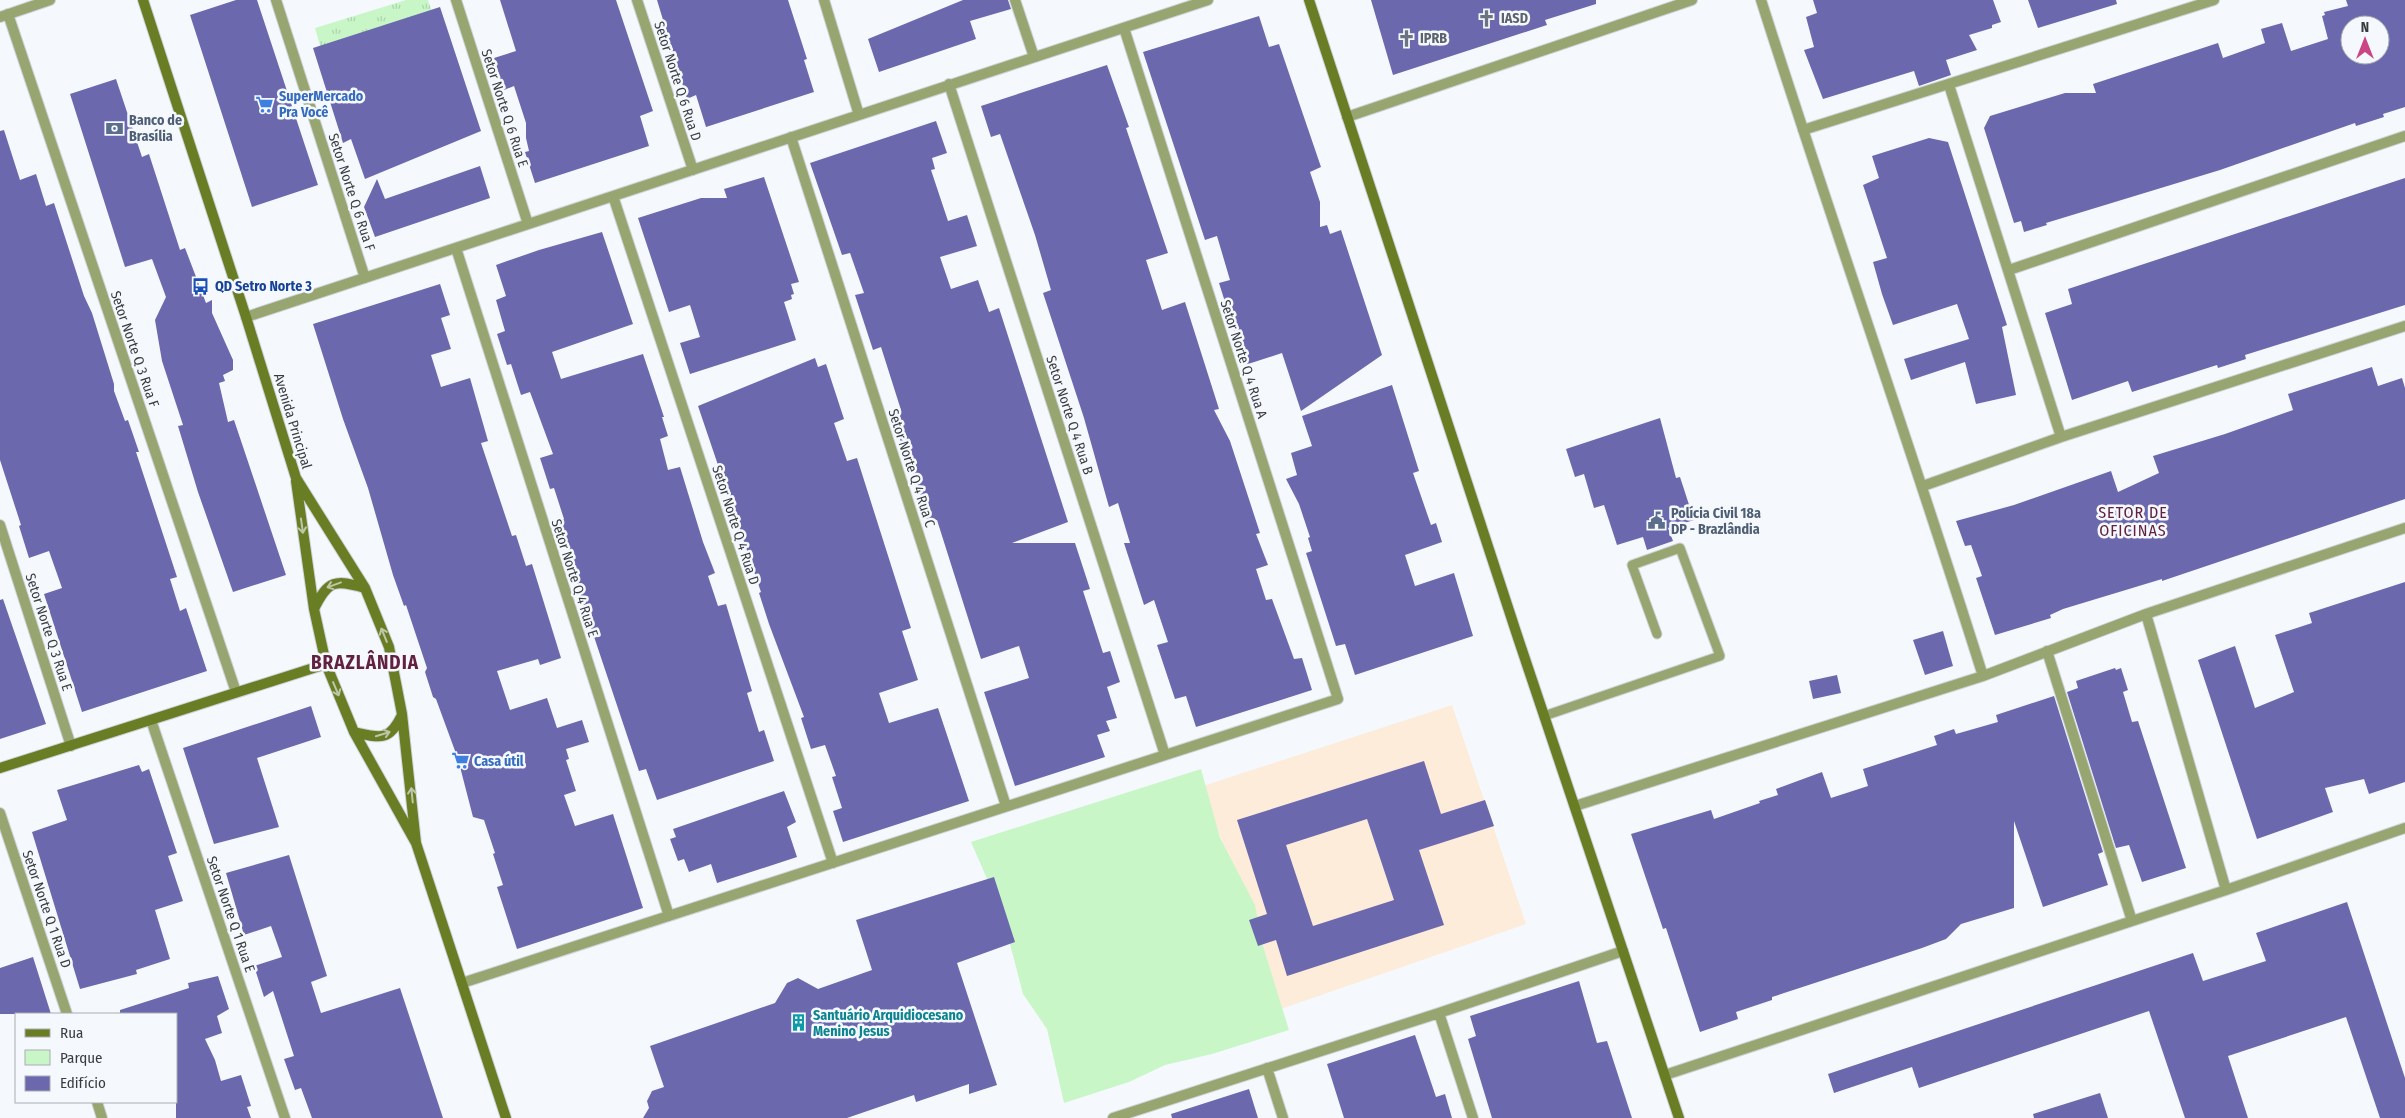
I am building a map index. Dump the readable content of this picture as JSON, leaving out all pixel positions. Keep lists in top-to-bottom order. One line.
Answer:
{"streets":{"street":["Setor Norte Q 6 Rua D","Setor Norte Q 6 Rua E","Setor Norte Q 6 Rua F","Setor Norte Q 3 Rua F","Setor Norte Q 4 Rua A","Setor Norte Q 4 Rua B","Avenida Principal","Setor Norte Q 4 Rua C","Setor Norte Q 4 Rua D","Setor Norte Q 4 Rua E","Setor Norte Q 3 Rua E","Setor Norte Q 1 Rua D","Setor Norte Q 1 Rua E"]},"crossings":[["Setor Norte Q 4 Rua A","Setor Norte Q 4 Rua B"]],"districts":["SETOR DE OFICINAS","BRAZLÂNDIA"],"places":{"church":["IASD","IPRB"],"supermarket":["SuperMercado Pra Você","Casa útil"],"bank":["Banco de Brasília"],"bus stop":["QD Setro Norte 3"],"public building":["Polícia Civil 18a DP - Brazlândia"],"building":["Santuário Arquidiocesano Menino Jesus"]},"legend":["Rua","Parque","Edifício"],"north":"top"}
